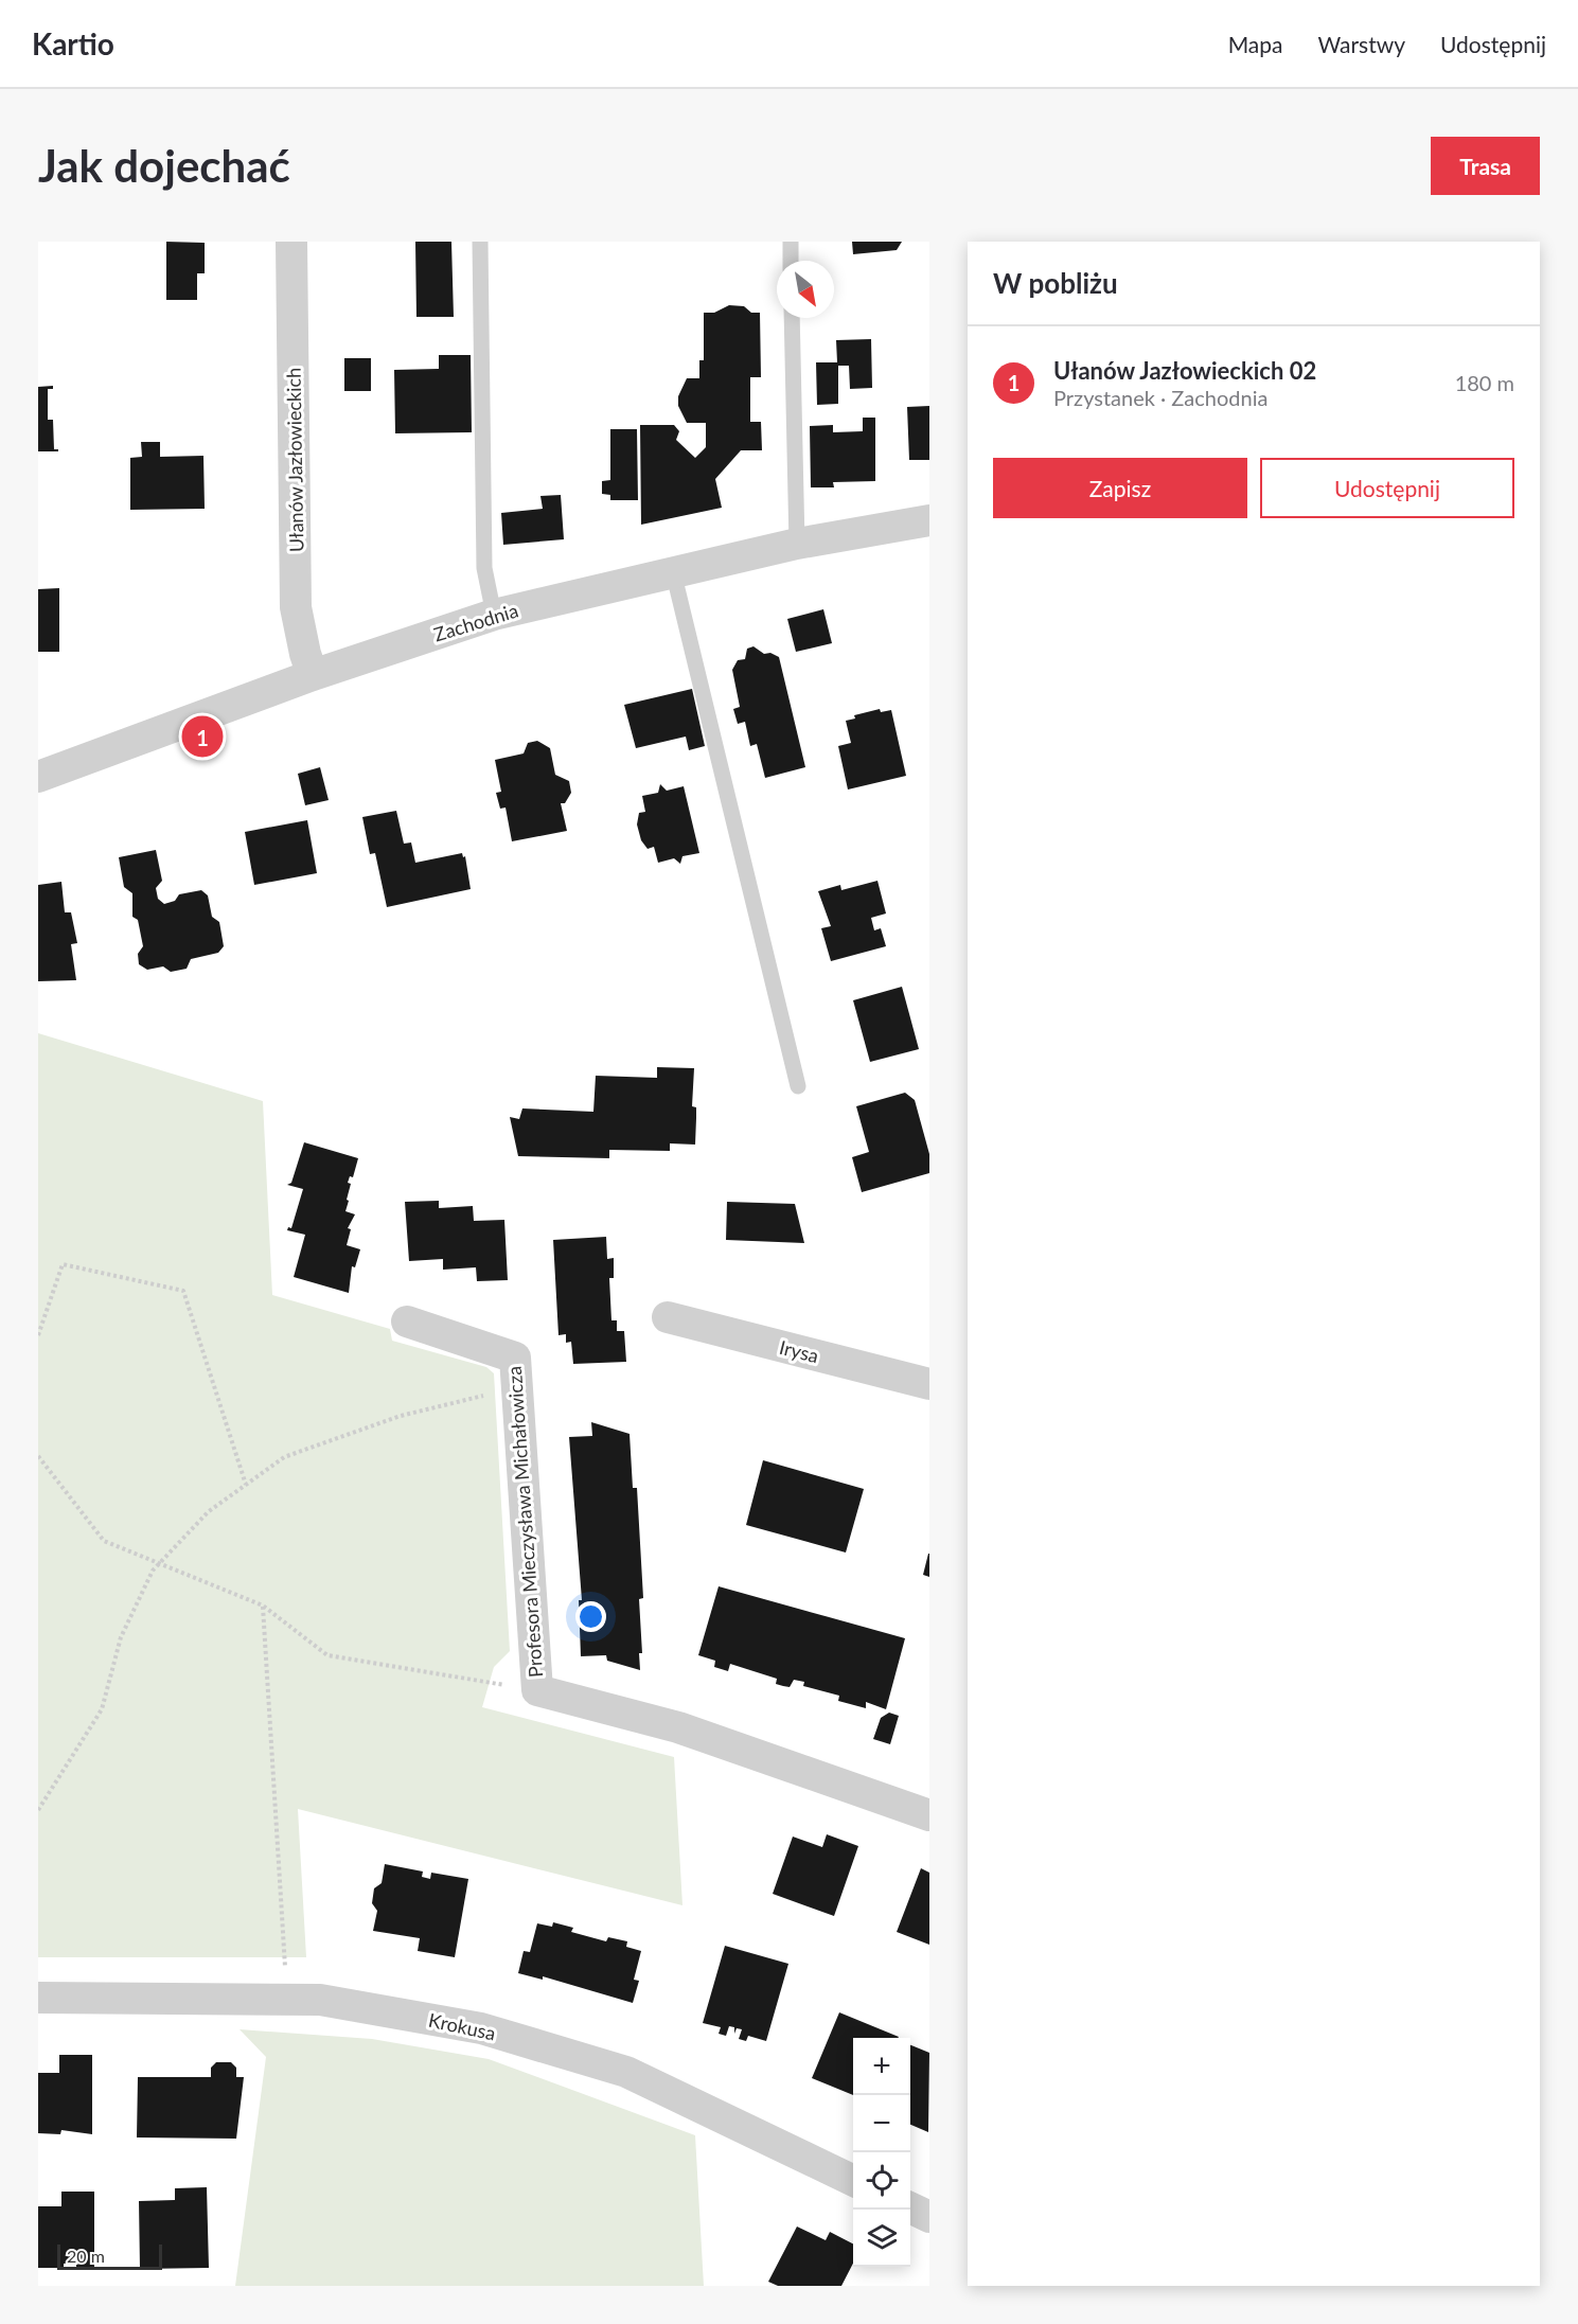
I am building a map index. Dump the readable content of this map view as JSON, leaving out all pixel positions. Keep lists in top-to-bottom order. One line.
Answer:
{"streets":{"street":["Ułanów Jazłowieckich","Zachodnia","Irysa","Profesora Mieczysława Michałowicza","Krokusa"]},"crossings":[["Ułanów Jazłowieckich","Zachodnia"]],"scale_bar":"20 m","north":"bottom right","page":{"header":"Kartio","nav":["Mapa","Warstwy","Udostępnij"],"buttons":["Trasa",["Zapisz","Udostępnij"]],"title":"Jak dojechać","heading":"W pobliżu","list":[{"mark":"1","name":"Ułanów Jazłowieckich 02","note":"Przystanek · Zachodnia","value":"180 m"}],"pins":"1","map_buttons":["+","−"],"scale":"20 m"}}
